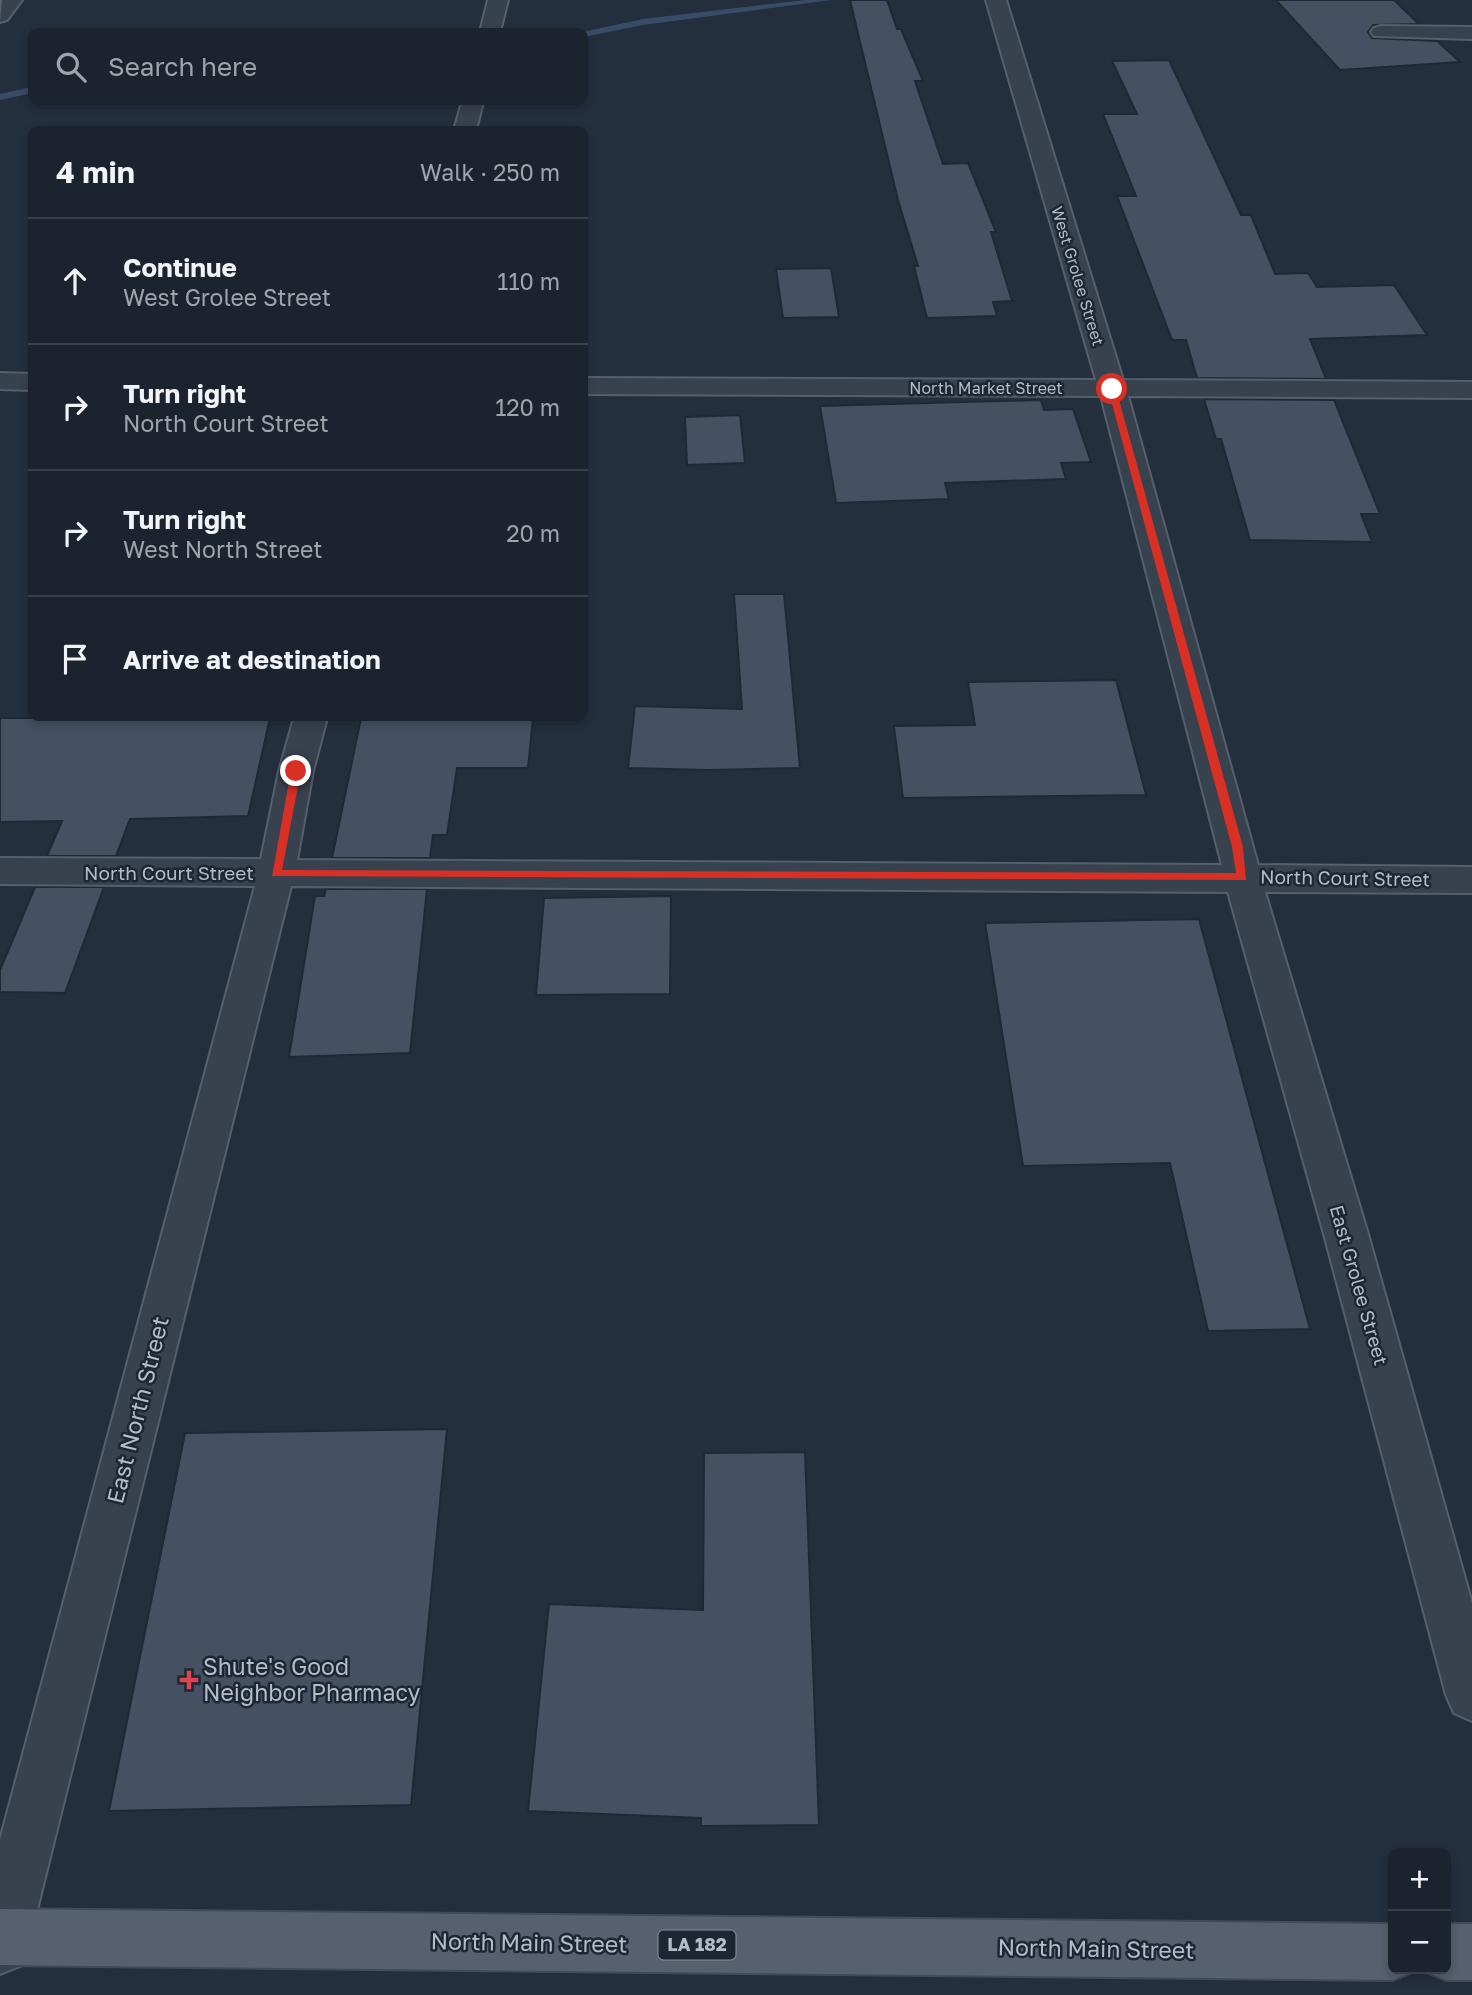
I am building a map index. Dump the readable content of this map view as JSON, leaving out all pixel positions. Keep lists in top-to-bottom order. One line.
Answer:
{"streets":{"main road":["North Main Street","LA 182"],"street":["West Grolee Street","North Market Street","North Court Street","East Grolee Street","East North Street"]},"crossings":[["West Grolee Street","North Market Street"],["West Grolee Street","North Court Street"],["West Grolee Street","East Grolee Street"],["North Court Street","East Grolee Street"],["North Court Street","East North Street"],["East North Street","North Main Street"]],"places":{"health":["Shute's Good Neighbor Pharmacy"]},"page":{"search":"Search here","heading":["4 min","Walk · 250 m"],"list":[["Continue","West Grolee Street","110 m"],["Turn right","North Court Street","120 m"],["Turn right","West North Street","20 m"],"Arrive at destination"],"map_buttons":["+","−"]}}
